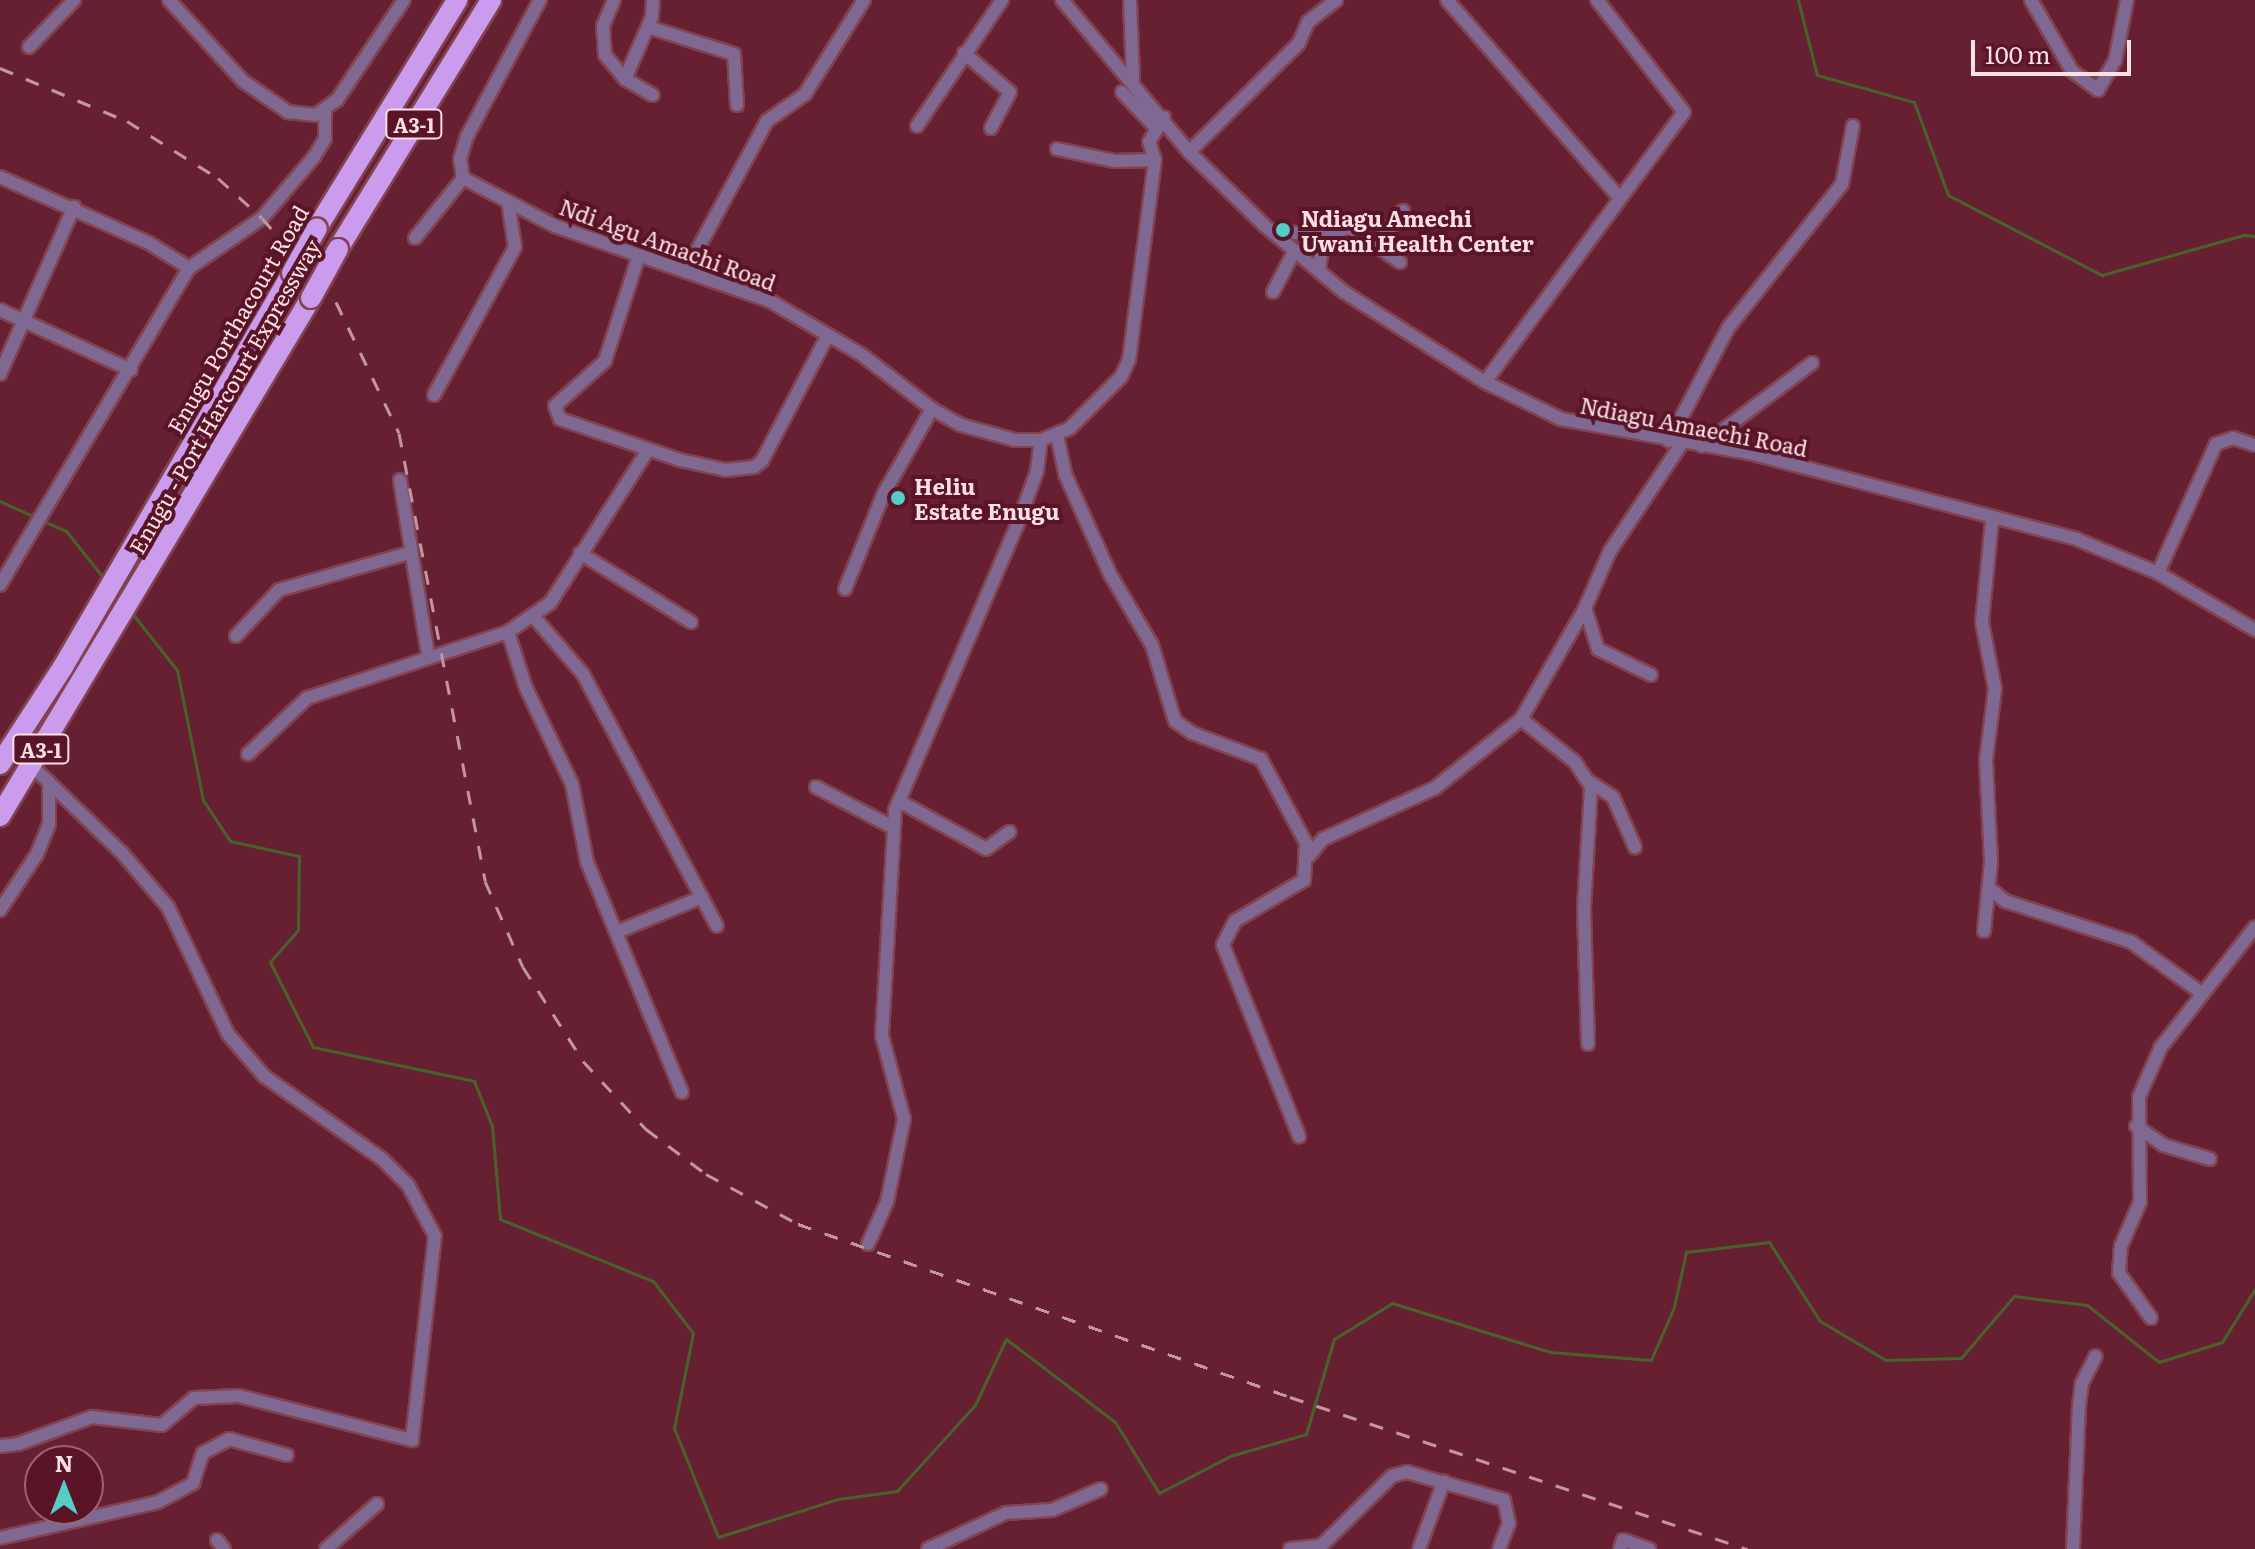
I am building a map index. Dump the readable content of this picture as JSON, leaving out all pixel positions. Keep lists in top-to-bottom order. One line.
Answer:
{"streets":{"highway":["A3-1","Enugu Porthacourt Road","Enugu - Port Harcourt Expressway"],"street":["Ndi Agu Amachi Road","Ndiagu Amaechi Road"]},"crossings":[["Ndi Agu Amachi Road","Ndiagu Amaechi Road"]],"places":["Ndiagu Amechi Uwani Health Center","Heliu Estate Enugu"],"scale_bar":"100 m","north":"top"}
